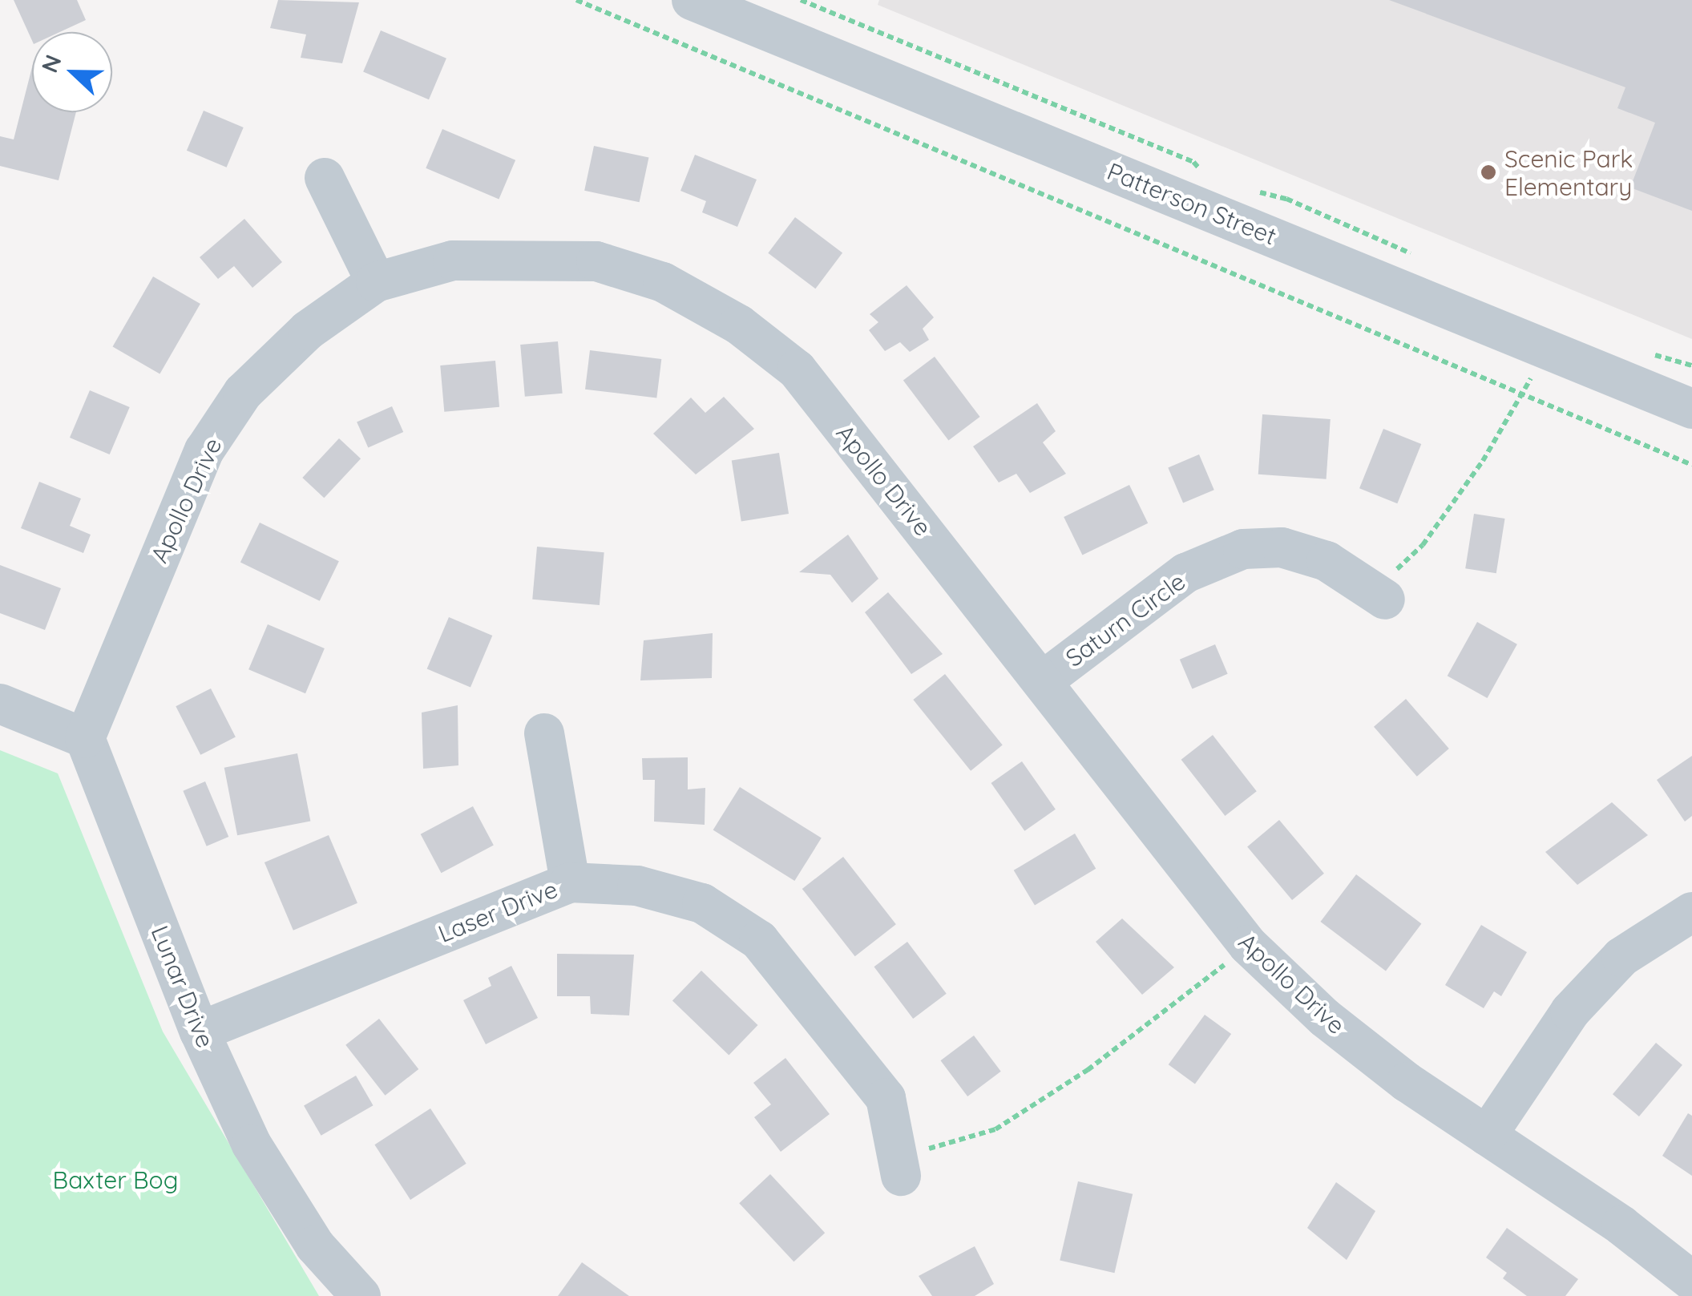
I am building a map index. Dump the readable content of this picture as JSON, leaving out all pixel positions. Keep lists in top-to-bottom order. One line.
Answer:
{"streets":{"street":["Patterson Street","Apollo Drive","Saturn Circle","Laser Drive","Lunar Drive"]},"crossings":[["Apollo Drive","Saturn Circle"],["Apollo Drive","Lunar Drive"],["Laser Drive","Lunar Drive"]],"parks":["Baxter Bog"],"places":["Scenic Park Elementary"],"north":"left"}
